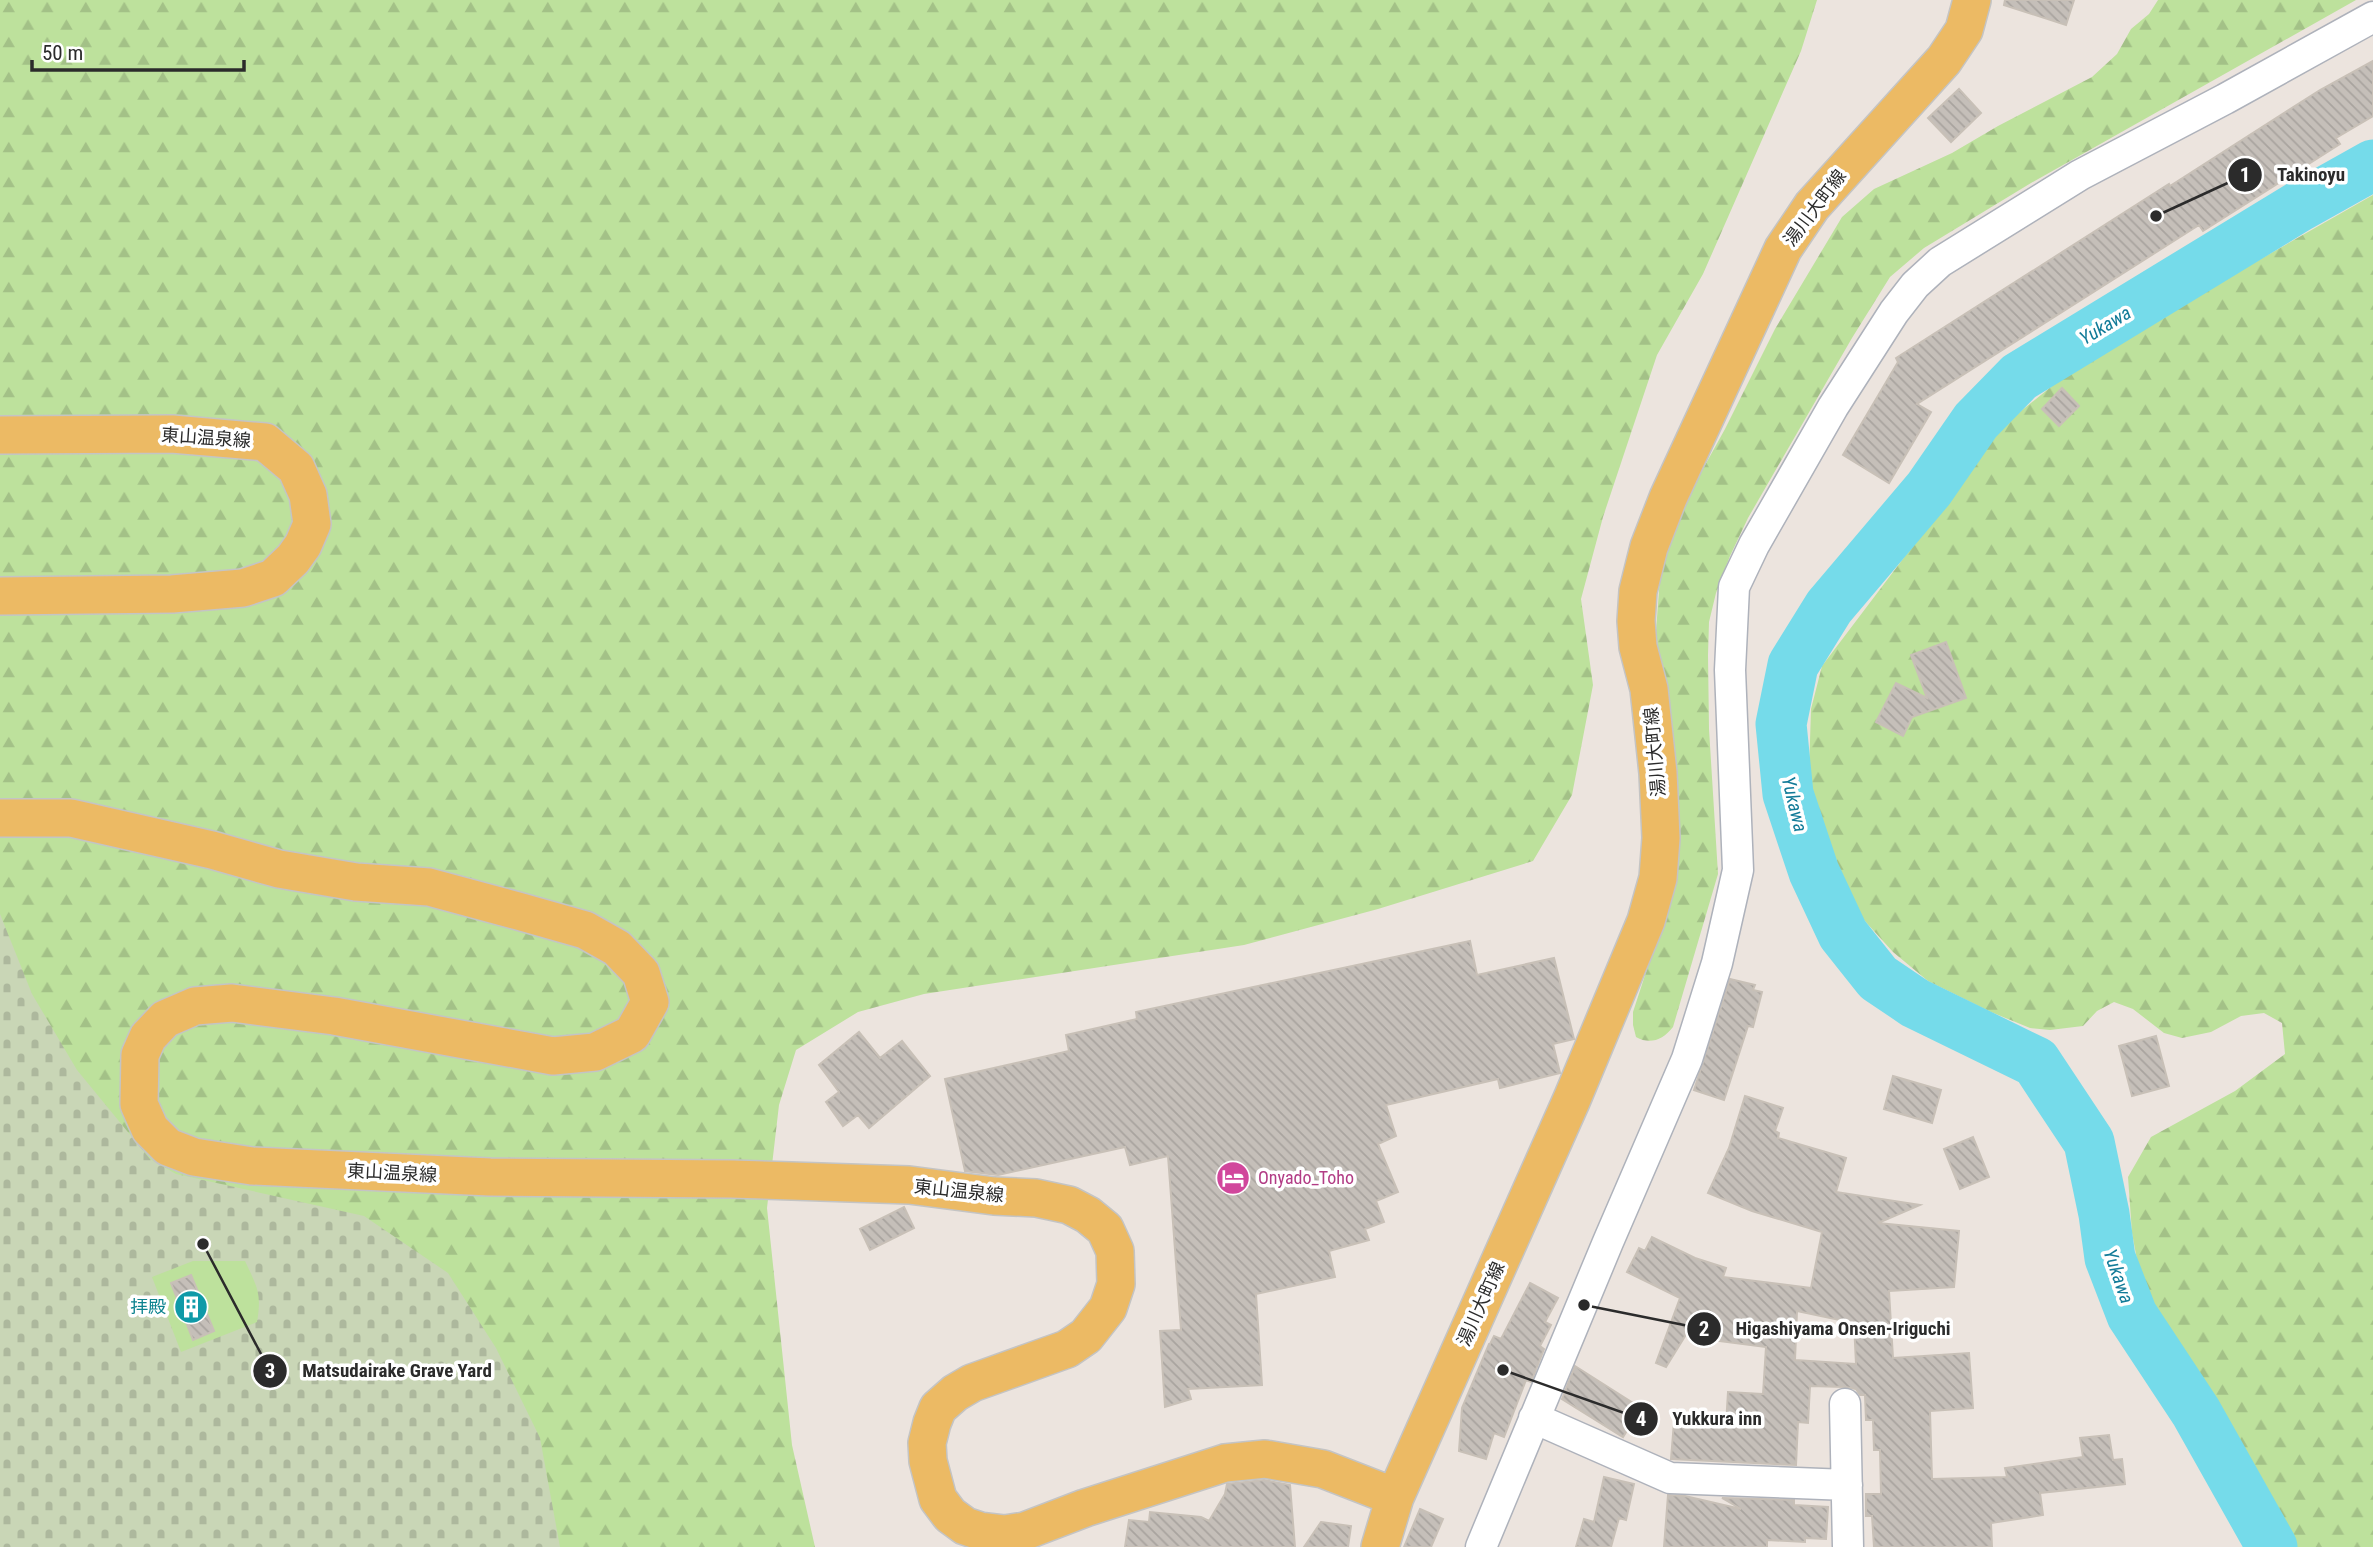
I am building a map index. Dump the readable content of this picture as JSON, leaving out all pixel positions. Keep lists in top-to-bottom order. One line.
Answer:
{"streets":{"main road":["湯川大町線","東山温泉線"]},"crossings":[["湯川大町線","東山温泉線"]],"water":["Yukawa"],"places":{"other":["Takinoyu","Matsudairake Grave Yard","Higashiyama Onsen-Iriguchi","Yukkura inn"],"hotel":["Onyado_Toho"],"building":["拝殿"]},"scale_bar":"50 m"}
